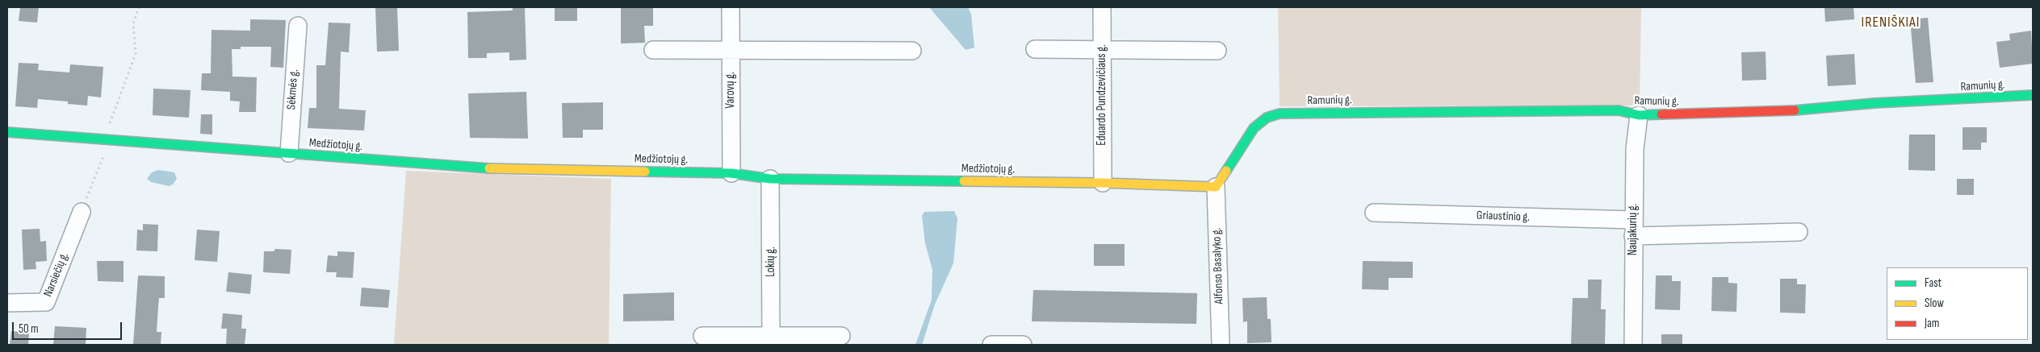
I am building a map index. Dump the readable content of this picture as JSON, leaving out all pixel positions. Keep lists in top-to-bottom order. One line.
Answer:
{"streets":{"street":["Ramunių g.","Sėkmės g.","Varovų g.","Eduardo Pundzevičiaus g.","Medžiotojų g.","Griaustinio g.","Naujakurių g.","Lokių g.","Alfonso Basalyko g.","Narsiečių g."]},"crossings":[["Ramunių g.","Medžiotojų g."],["Ramunių g.","Naujakurių g."],["Ramunių g.","Alfonso Basalyko g."],["Sėkmės g.","Medžiotojų g."],["Varovų g.","Medžiotojų g."],["Eduardo Pundzevičiaus g.","Medžiotojų g."],["Medžiotojų g.","Lokių g."],["Medžiotojų g.","Alfonso Basalyko g."],["Griaustinio g.","Naujakurių g."]],"districts":["IRENIŠKIAI"],"legend":["Fast","Slow","Jam"],"scale_bar":"50 m"}
